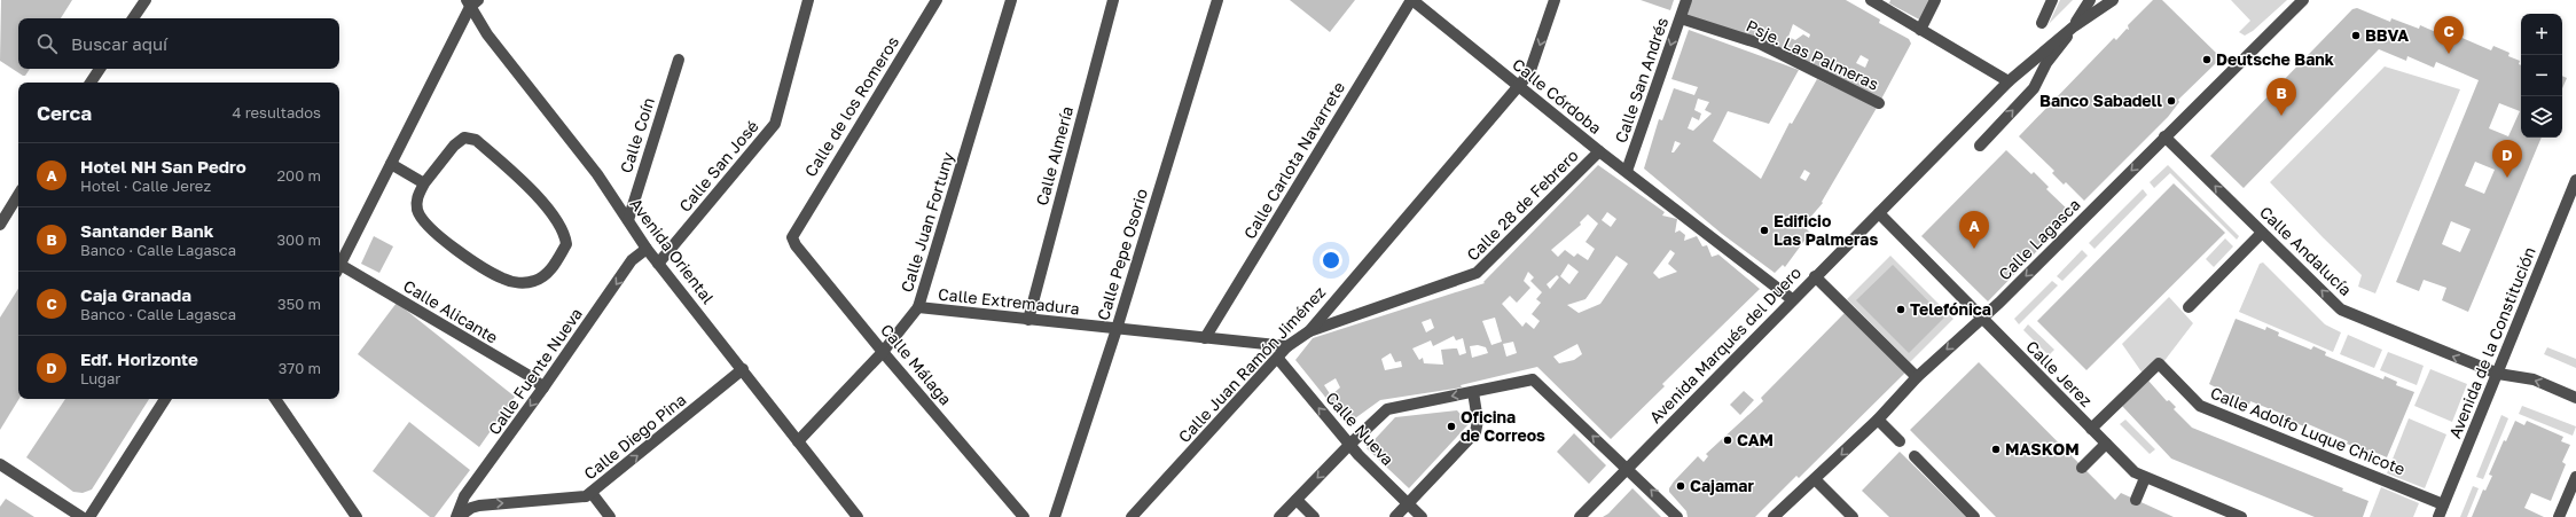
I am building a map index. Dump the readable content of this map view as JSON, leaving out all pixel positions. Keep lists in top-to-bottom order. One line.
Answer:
{"streets":{"street":["Psje. Las Palmeras","Calle San Andrés","Calle Córdoba","Calle de los Romeros","Calle Coín","Calle Almería","Calle Carlota Navarrete","Calle San José","Calle 28 de Febrero","Calle Juan Fortuny","Calle Lagasca","Avenida Oriental","Calle Andalucía","Calle Pepe Osorio","Calle Extremadura","Calle Alicante","Avenida de la Constitución","Avenida Marqués del Duero","Calle Málaga","Calle Juan Ramón Jiménez","Calle Fuente Nueva","Calle Jerez","Calle Nueva","Calle Adolfo Luque Chicote","Calle Diego Pina"]},"crossings":[["Psje. Las Palmeras","Calle San Andrés"],["Calle San Andrés","Calle Córdoba"],["Calle Córdoba","Calle Carlota Navarrete"],["Calle Córdoba","Calle 28 de Febrero"],["Calle Córdoba","Avenida Marqués del Duero"],["Calle Córdoba","Calle Juan Ramón Jiménez"],["Calle de los Romeros","Calle Málaga"],["Calle Coín","Avenida Oriental"],["Calle Almería","Calle Extremadura"],["Calle Carlota Navarrete","Calle Extremadura"],["Calle San José","Avenida Oriental"],["Calle 28 de Febrero","Calle Juan Ramón Jiménez"],["Calle Juan Fortuny","Avenida Oriental"],["Calle Juan Fortuny","Calle Extremadura"],["Calle Juan Fortuny","Calle Málaga"],["Calle Lagasca","Calle Andalucía"],["Calle Lagasca","Calle Jerez"],["Avenida Oriental","Calle Fuente Nueva"],["Avenida Oriental","Calle Diego Pina"],["Calle Andalucía","Avenida de la Constitución"],["Calle Pepe Osorio","Calle Extremadura"],["Calle Extremadura","Calle Juan Ramón Jiménez"],["Calle Alicante","Calle Fuente Nueva"],["Avenida de la Constitución","Calle Adolfo Luque Chicote"],["Avenida Marqués del Duero","Calle Jerez"],["Calle Juan Ramón Jiménez","Calle Nueva"],["Calle Fuente Nueva","Calle Diego Pina"],["Calle Jerez","Calle Adolfo Luque Chicote"]],"one_way":["Calle San Andrés","Calle Lagasca","Calle Andalucía","Calle Fuente Nueva","Calle Nueva","Calle Diego Pina"],"places":["BBVA","Deutsche Bank","Banco Sabadell","Edificio Las Palmeras","Telefónica","Oficina de Correos","CAM","MASKOM","Cajamar"],"page":{"map_buttons":["+","−"],"pins":["C","B","D","A"],"search":"Buscar aquí","heading":["Cerca","4 resultados"],"list":[{"mark":"A","name":"Hotel NH San Pedro","note":"Hotel · Calle Jerez","value":"200 m"},{"mark":"B","name":"Santander Bank","note":"Banco · Calle Lagasca","value":"300 m"},{"mark":"C","name":"Caja Granada","note":"Banco · Calle Lagasca","value":"350 m"},{"mark":"D","name":"Edf. Horizonte","note":"Lugar","value":"370 m"}]}}
